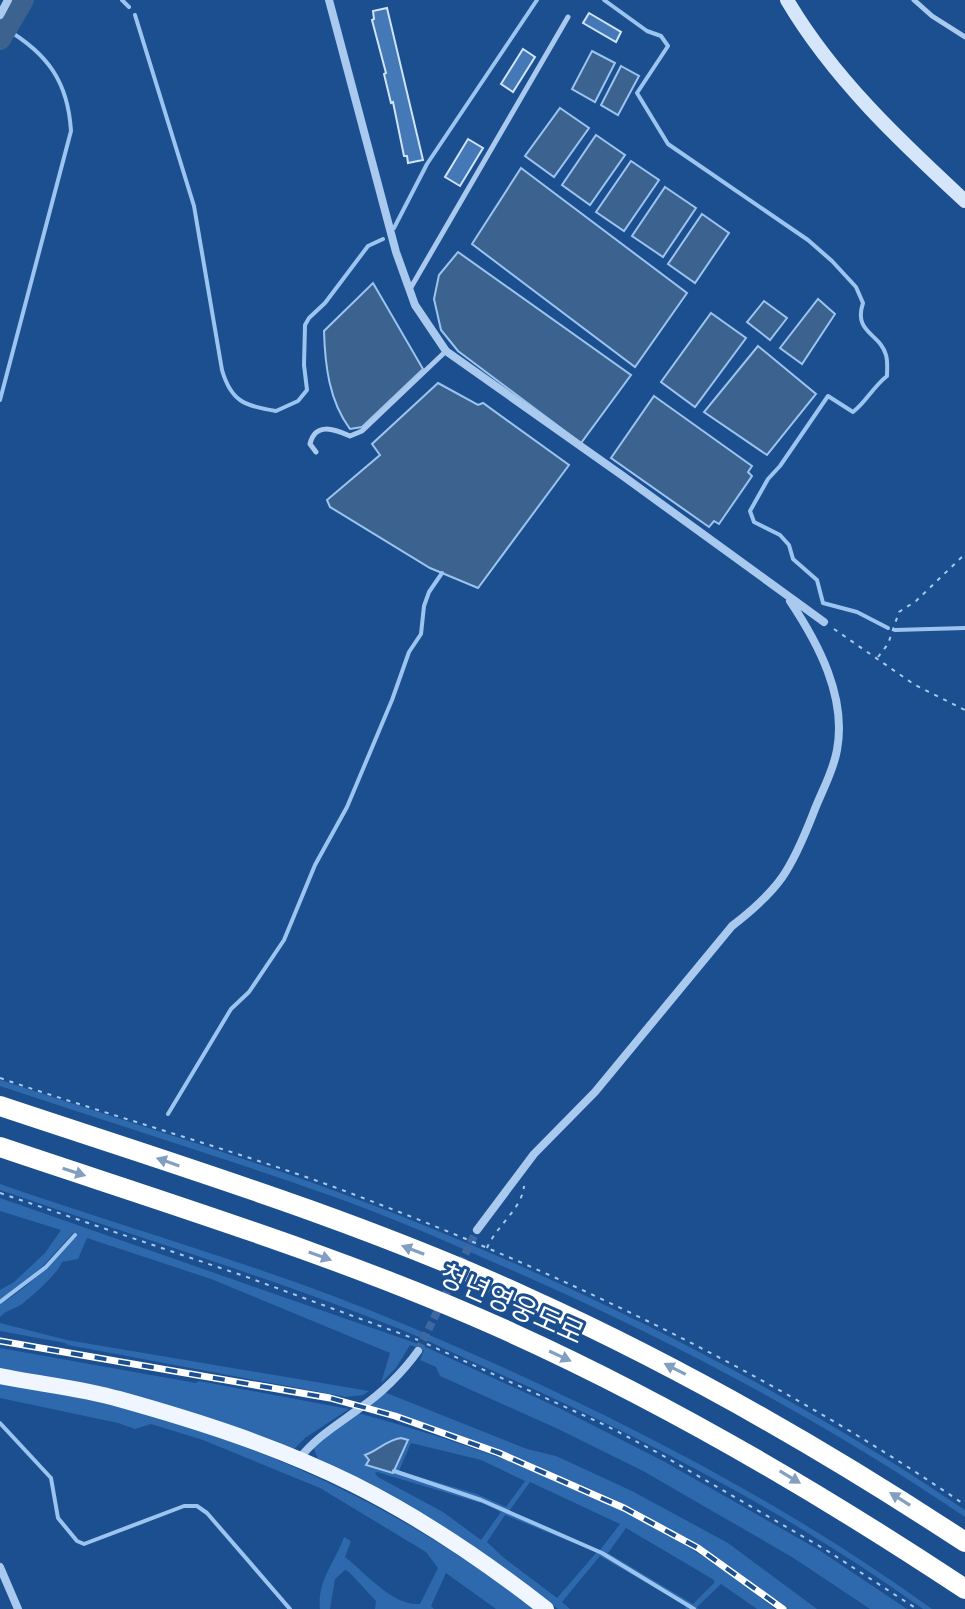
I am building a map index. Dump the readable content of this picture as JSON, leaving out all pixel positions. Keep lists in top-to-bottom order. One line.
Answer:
{"streets":{"highway":["청년영웅도로"]}}
